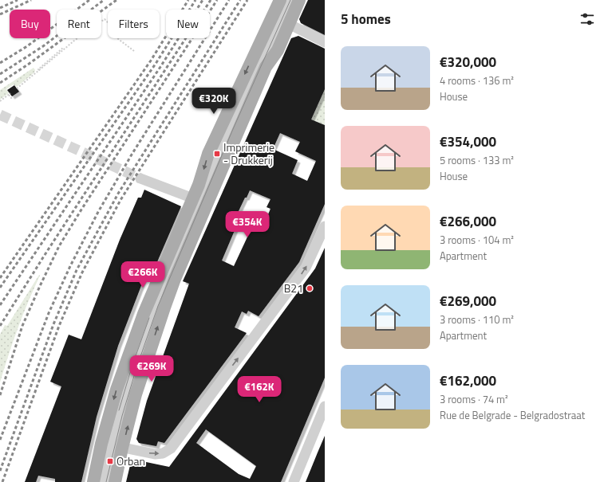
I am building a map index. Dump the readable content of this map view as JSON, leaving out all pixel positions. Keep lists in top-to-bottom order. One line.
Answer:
{"places":{"transit":["Imprimerie - Drukkerij","Orban"],"other":["B21"]},"page":{"heading":"5 homes","chip":["Buy","Rent","Filters","New"],"list":[{"name":"€320,000","note":"4 rooms · 136 m² · House"},{"name":"€354,000","note":"5 rooms · 133 m² · House"},{"name":"€266,000","note":"3 rooms · 104 m² · Apartment"},{"name":"€269,000","note":"3 rooms · 110 m² · Apartment"},{"name":"€162,000","note":"3 rooms · 74 m² · Rue de Belgrade - Belgradostraat"}],"price":["€320K","€354K","€266K","€269K","€162K"]}}
